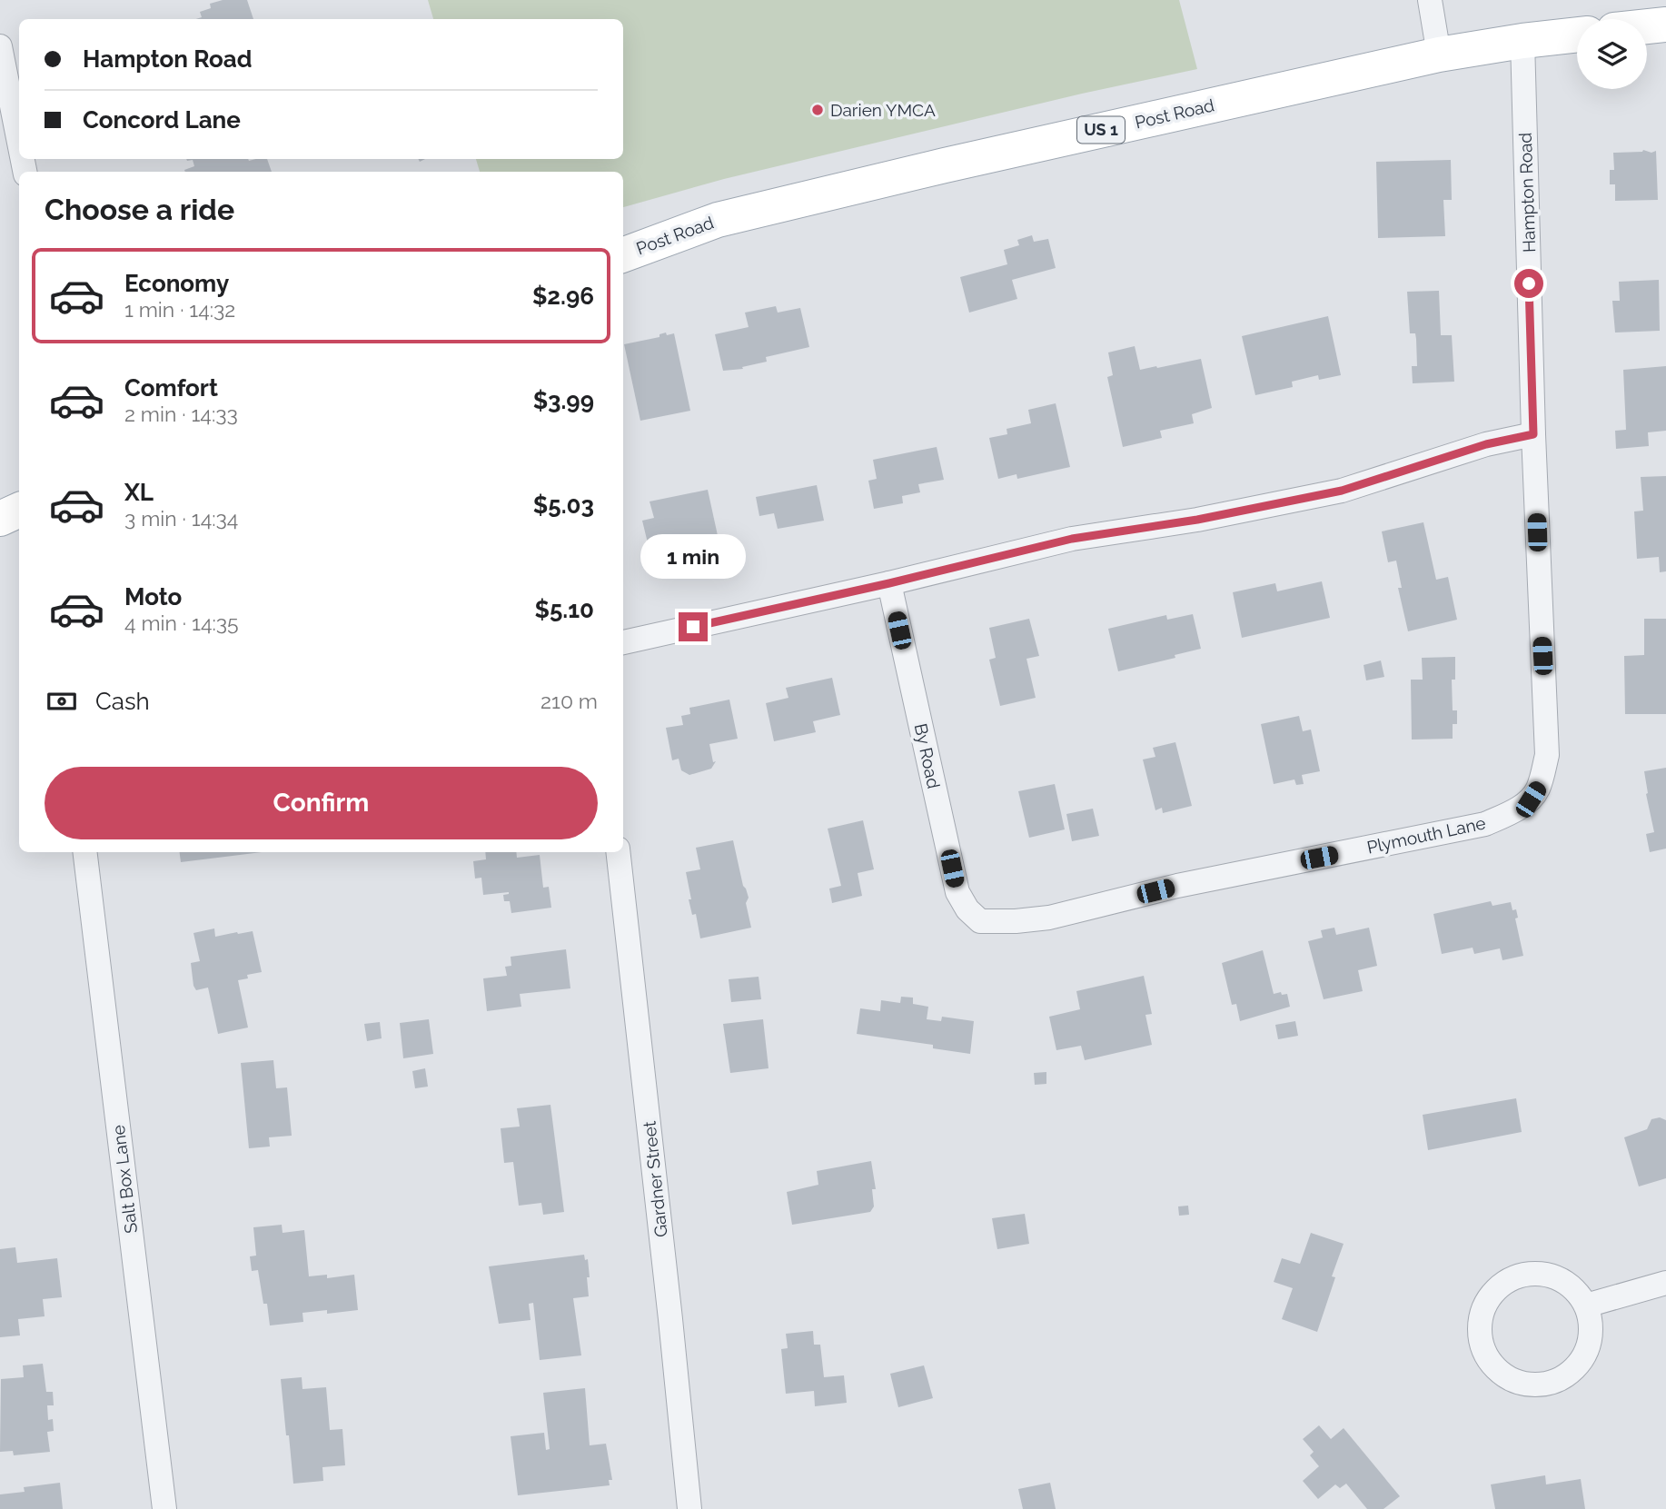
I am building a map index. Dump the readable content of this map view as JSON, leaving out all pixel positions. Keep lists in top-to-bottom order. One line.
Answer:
{"streets":{"main road":["Post Road","US 1"],"street":["Hampton Road","By Road","Plymouth Lane","Salt Box Lane","Gardner Street"]},"crossings":[["Post Road","Hampton Road"],["Hampton Road","Plymouth Lane"],["By Road","Plymouth Lane"]],"places":["Darien YMCA"],"page":{"banner":["Hampton Road","Concord Lane"],"heading":"Choose a ride","list":[{"name":"Economy","note":"1 min · 14:32","value":"$2.96"},{"name":"Comfort","note":"2 min · 14:33","value":"$3.99"},{"name":"XL","note":"3 min · 14:34","value":"$5.03"},{"name":"Moto","note":"4 min · 14:35","value":"$5.10"}],"bubble":"1 min","pay":["Cash","210 m"],"buttons":"Confirm"}}
